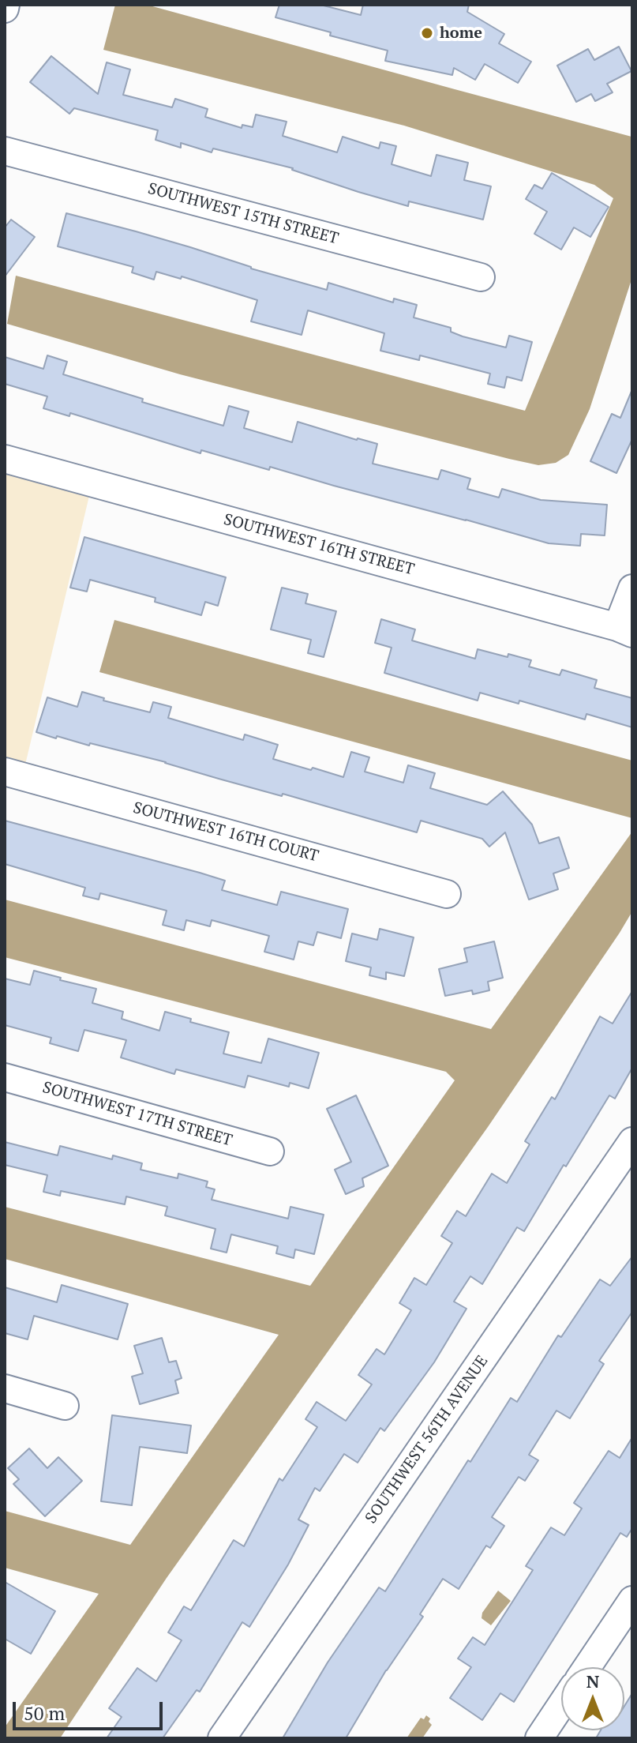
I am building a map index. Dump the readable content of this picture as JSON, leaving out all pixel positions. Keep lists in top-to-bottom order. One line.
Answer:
{"streets":{"street":["SOUTHWEST 15TH STREET","SOUTHWEST 16TH STREET","SOUTHWEST 16TH COURT","SOUTHWEST 17TH STREET","SOUTHWEST 56TH AVENUE"]},"places":["home"],"scale_bar":"50 m","north":"top"}
